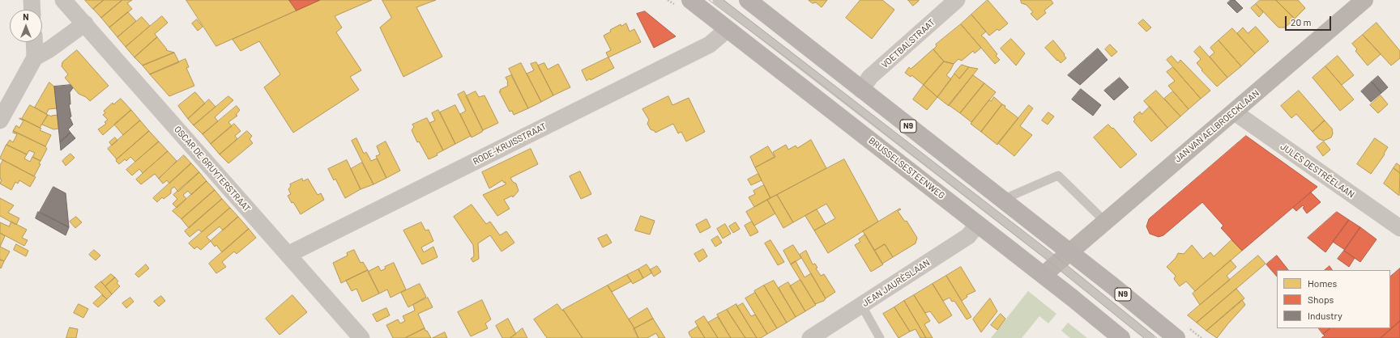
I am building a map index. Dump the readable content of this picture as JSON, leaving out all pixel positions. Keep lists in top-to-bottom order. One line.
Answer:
{"streets":{"main road":["N9","BRUSSELSESTEENWEG"],"street":["VOETBALSTRAAT","JAN VAN AELBROECKLAAN","RODE-KRUISSTRAAT","OSCAR DE GRUYTERSTRAAT","JULES DESTRÉELAAN","JEAN JAURÈSLAAN"]},"crossings":[["VOETBALSTRAAT","N9"],["N9","JAN VAN AELBROECKLAAN"],["JAN VAN AELBROECKLAAN","BRUSSELSESTEENWEG"],["JAN VAN AELBROECKLAAN","JULES DESTRÉELAAN"],["RODE-KRUISSTRAAT","BRUSSELSESTEENWEG"],["RODE-KRUISSTRAAT","OSCAR DE GRUYTERSTRAAT"],["BRUSSELSESTEENWEG","JEAN JAURÈSLAAN"]],"legend":["Homes","Shops","Industry"],"scale_bar":"20 m","north":"top"}
